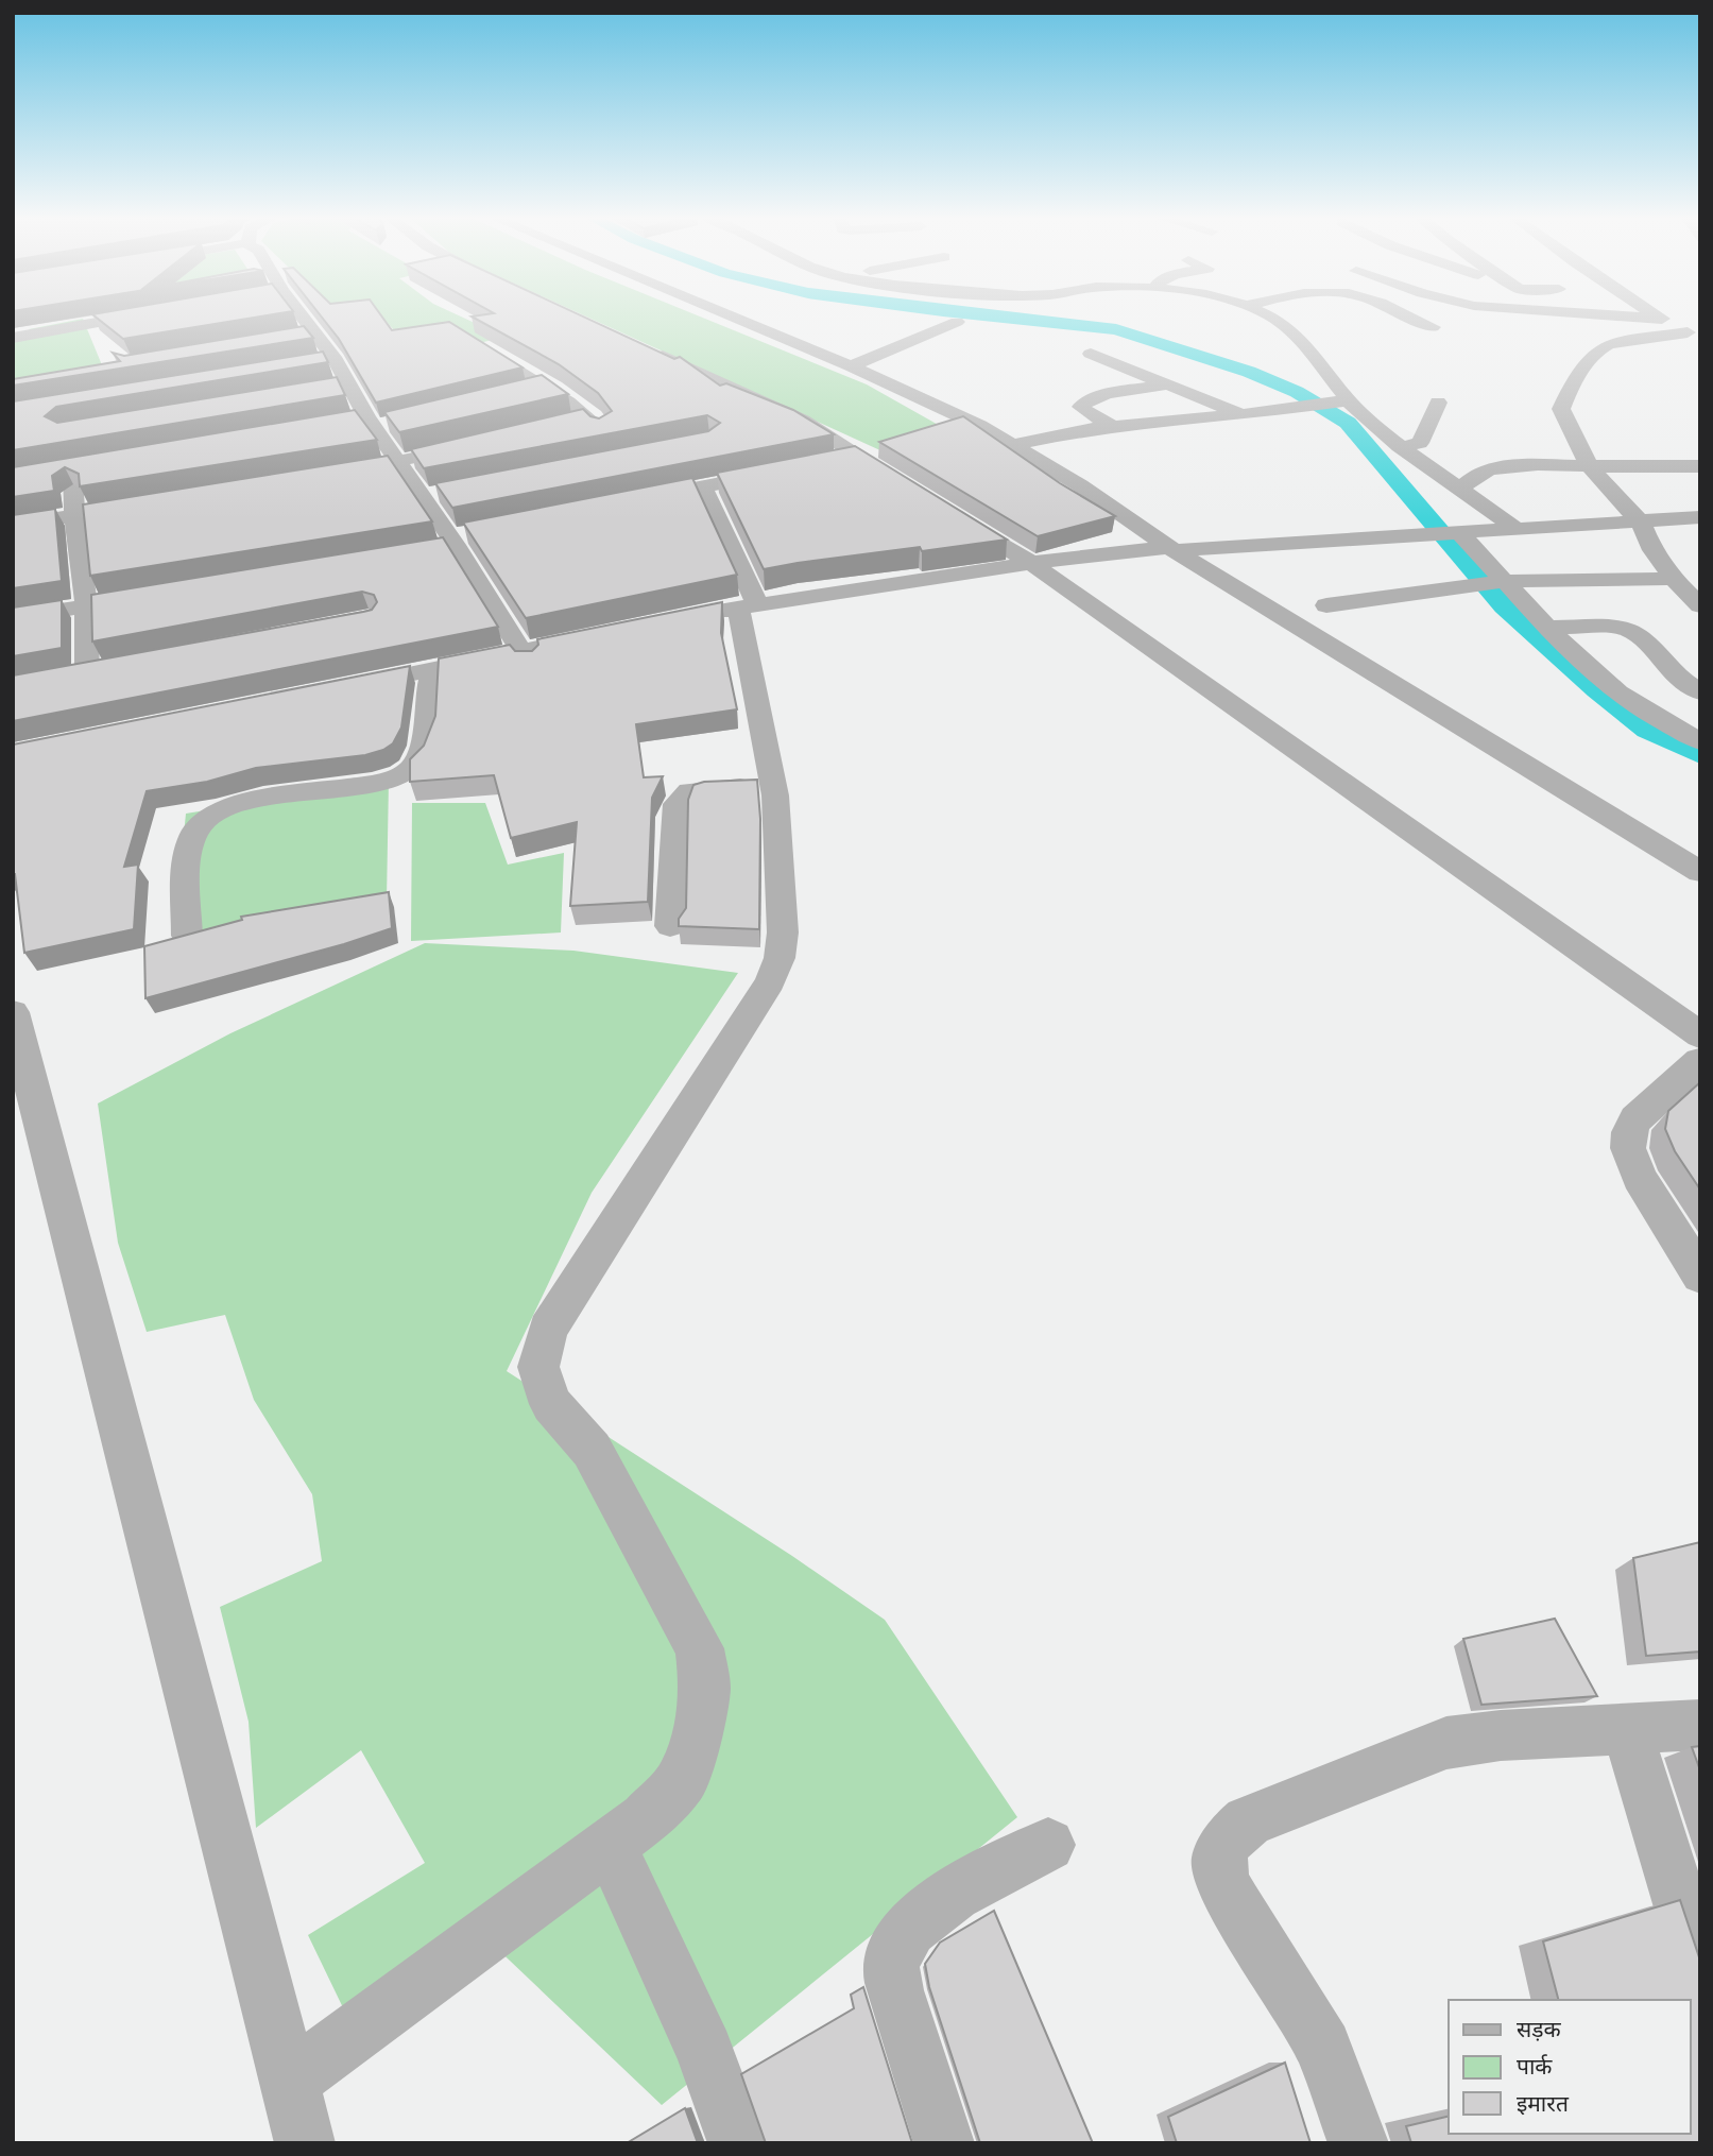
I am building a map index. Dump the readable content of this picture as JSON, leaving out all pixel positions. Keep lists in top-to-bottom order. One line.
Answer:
{"legend":["सड़क","पार्क","इमारत"]}
